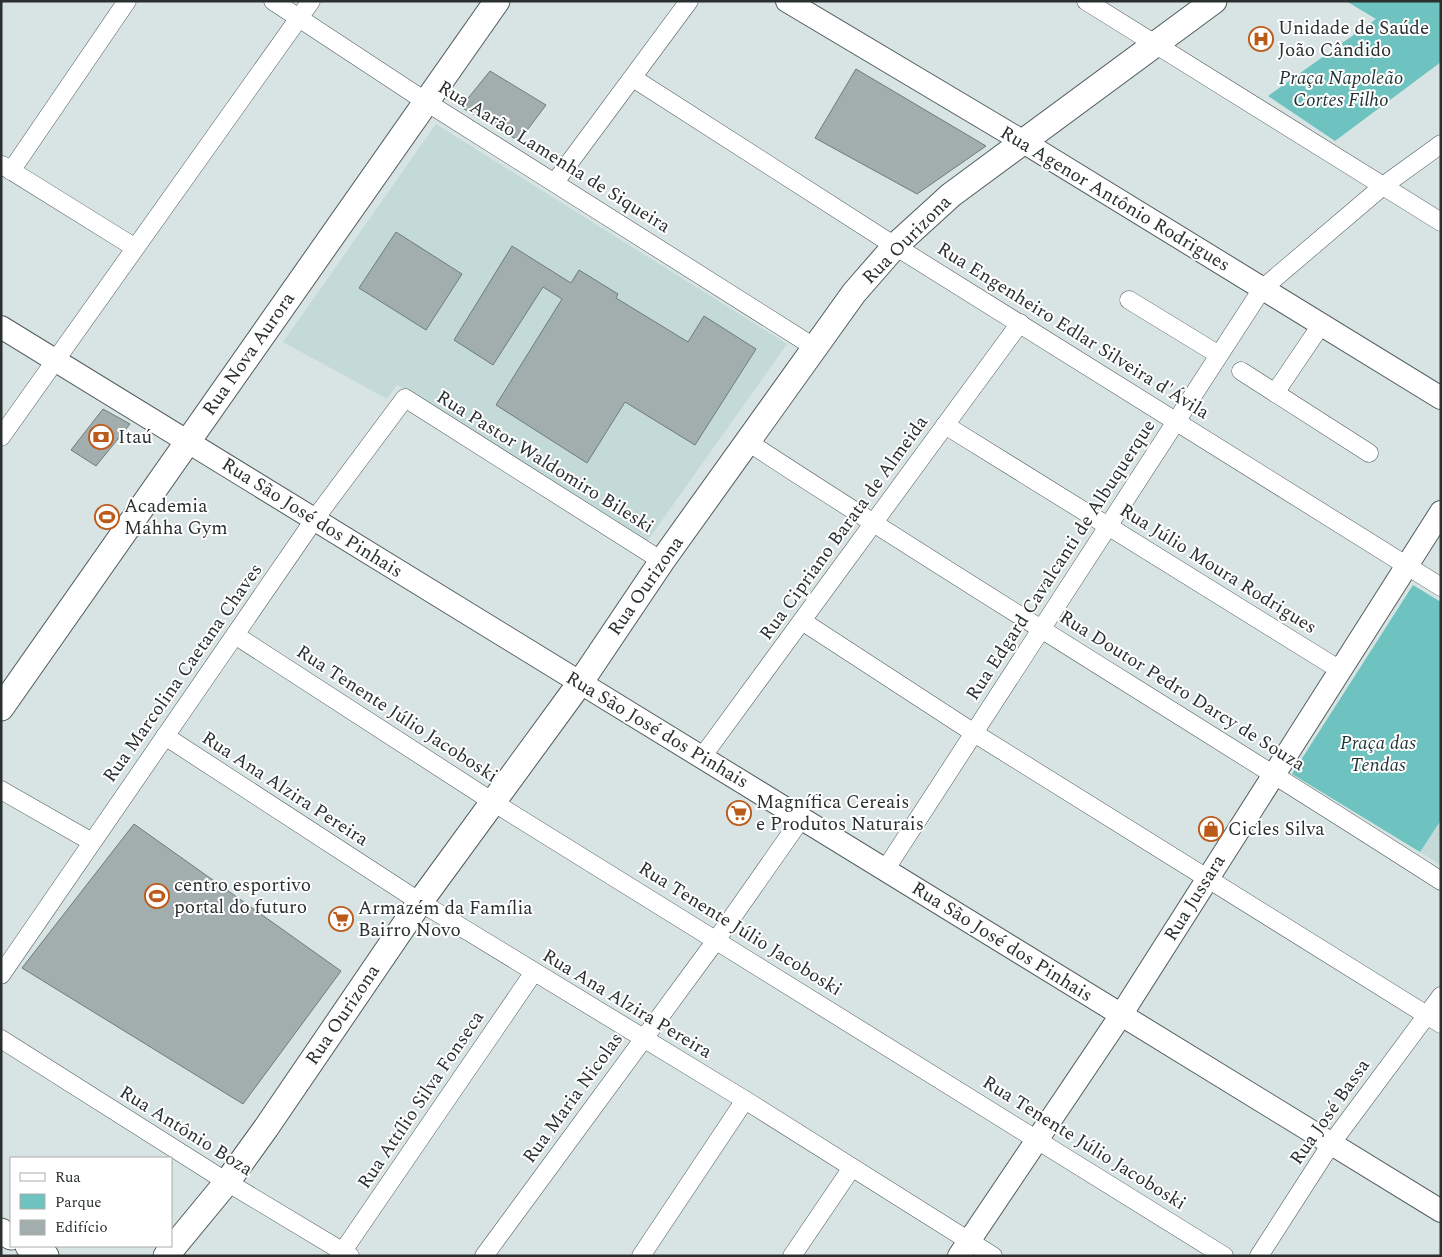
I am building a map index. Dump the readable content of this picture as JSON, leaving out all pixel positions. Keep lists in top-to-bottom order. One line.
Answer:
{"streets":{"main road":["Rua Ourizona","Rua Nova Aurora"],"street":["Rua Aarão Lamenha de Siqueira","Rua Agenor Antônio Rodrigues","Rua Engenheiro Edlar Silveira d'Ávila","Rua Pastor Waldomiro Bileski","Rua São José dos Pinhais","Rua Cipriano Barata de Almeida","Rua Edgard Cavalcanti de Albuquerque","Rua Júlio Moura Rodrigues","Rua Marcolina Caetana Chaves","Rua Doutor Pedro Darcy de Souza","Rua Tenente Júlio Jacoboski","Rua Ana Alzira Pereira","Rua Jussara","Rua Maria Nicolas","Rua Attílio Silva Fonseca","Rua José Bassa","Rua Antônio Boza"]},"crossings":[["Rua Aarão Lamenha de Siqueira","Rua Ourizona"],["Rua Aarão Lamenha de Siqueira","Rua Nova Aurora"],["Rua Agenor Antônio Rodrigues","Rua Ourizona"],["Rua Agenor Antônio Rodrigues","Rua Edgard Cavalcanti de Albuquerque"],["Rua Ourizona","Rua Engenheiro Edlar Silveira d'Ávila"],["Rua Ourizona","Rua Pastor Waldomiro Bileski"],["Rua Ourizona","Rua São José dos Pinhais"],["Rua Ourizona","Rua Doutor Pedro Darcy de Souza"],["Rua Ourizona","Rua Tenente Júlio Jacoboski"],["Rua Ourizona","Rua Ana Alzira Pereira"],["Rua Ourizona","Rua Antônio Boza"],["Rua Engenheiro Edlar Silveira d'Ávila","Rua Cipriano Barata de Almeida"],["Rua Engenheiro Edlar Silveira d'Ávila","Rua Edgard Cavalcanti de Albuquerque"],["Rua Engenheiro Edlar Silveira d'Ávila","Rua Jussara"],["Rua Nova Aurora","Rua São José dos Pinhais"],["Rua Pastor Waldomiro Bileski","Rua Marcolina Caetana Chaves"],["Rua São José dos Pinhais","Rua Cipriano Barata de Almeida"],["Rua São José dos Pinhais","Rua Edgard Cavalcanti de Albuquerque"],["Rua São José dos Pinhais","Rua Marcolina Caetana Chaves"],["Rua São José dos Pinhais","Rua Jussara"],["Rua São José dos Pinhais","Rua Maria Nicolas"],["Rua São José dos Pinhais","Rua José Bassa"],["Rua Cipriano Barata de Almeida","Rua Júlio Moura Rodrigues"],["Rua Cipriano Barata de Almeida","Rua Doutor Pedro Darcy de Souza"],["Rua Edgard Cavalcanti de Albuquerque","Rua Júlio Moura Rodrigues"],["Rua Edgard Cavalcanti de Albuquerque","Rua Doutor Pedro Darcy de Souza"],["Rua Júlio Moura Rodrigues","Rua Jussara"],["Rua Marcolina Caetana Chaves","Rua Tenente Júlio Jacoboski"],["Rua Marcolina Caetana Chaves","Rua Ana Alzira Pereira"],["Rua Doutor Pedro Darcy de Souza","Rua Jussara"],["Rua Tenente Júlio Jacoboski","Rua Jussara"],["Rua Tenente Júlio Jacoboski","Rua Maria Nicolas"],["Rua Ana Alzira Pereira","Rua Jussara"],["Rua Ana Alzira Pereira","Rua Maria Nicolas"],["Rua Ana Alzira Pereira","Rua Attílio Silva Fonseca"],["Rua Attílio Silva Fonseca","Rua Antônio Boza"]],"parks":["Praça Napoleão Cortes Filho","Praça das Tendas"],"places":{"hospital":["Unidade de Saúde João Cândido"],"bank":["Itaú"],"sports":["Academia Mahha Gym","centro esportivo portal do futuro"],"supermarket":["Magnífica Cereais e Produtos Naturais","Armazém da Família Bairro Novo"],"shop":["Cicles Silva"]},"legend":["Rua","Parque","Edifício"]}
